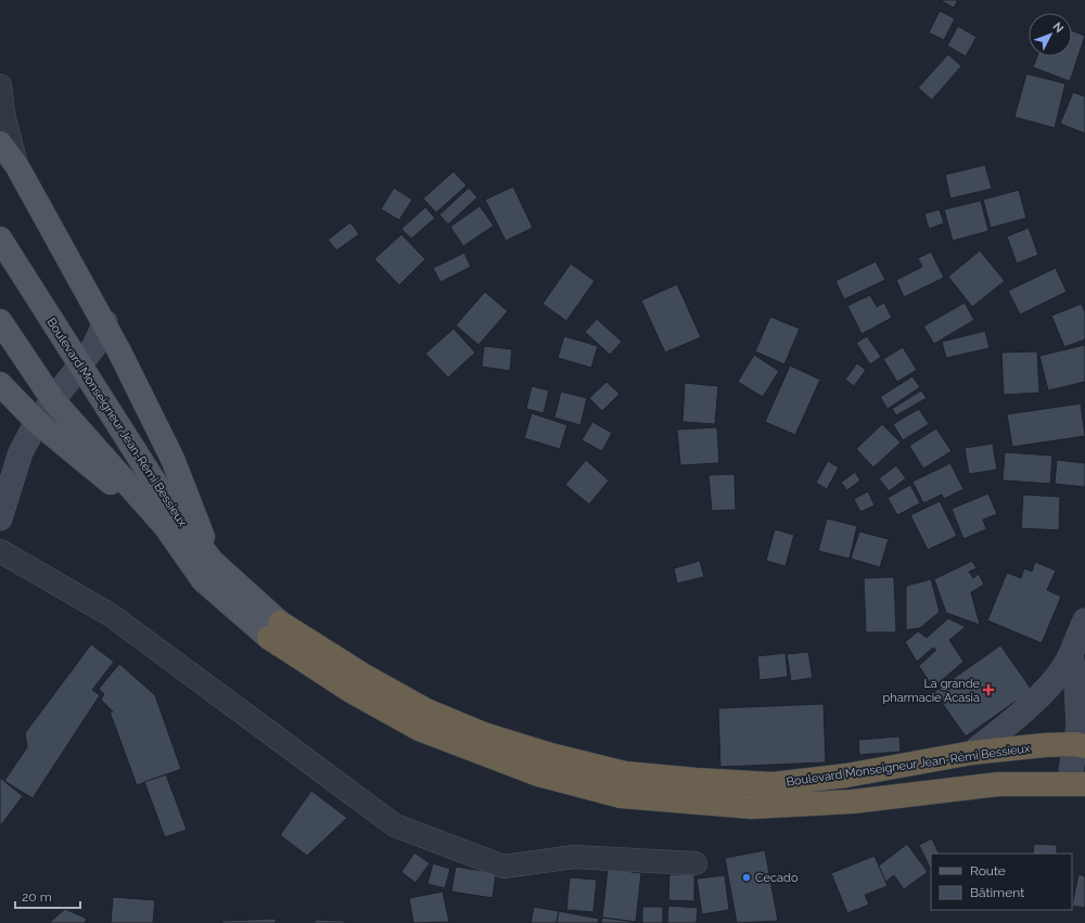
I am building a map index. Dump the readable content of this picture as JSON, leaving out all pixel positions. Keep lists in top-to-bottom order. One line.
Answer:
{"streets":{"highway":["Boulevard Monseigneur Jean-Rémi Bessieux"]},"places":{"health":["La grande pharmacie Acasia"],"other":["Cecado"]},"legend":["Route","Bâtiment"],"scale_bar":"20 m","north":"top right"}
